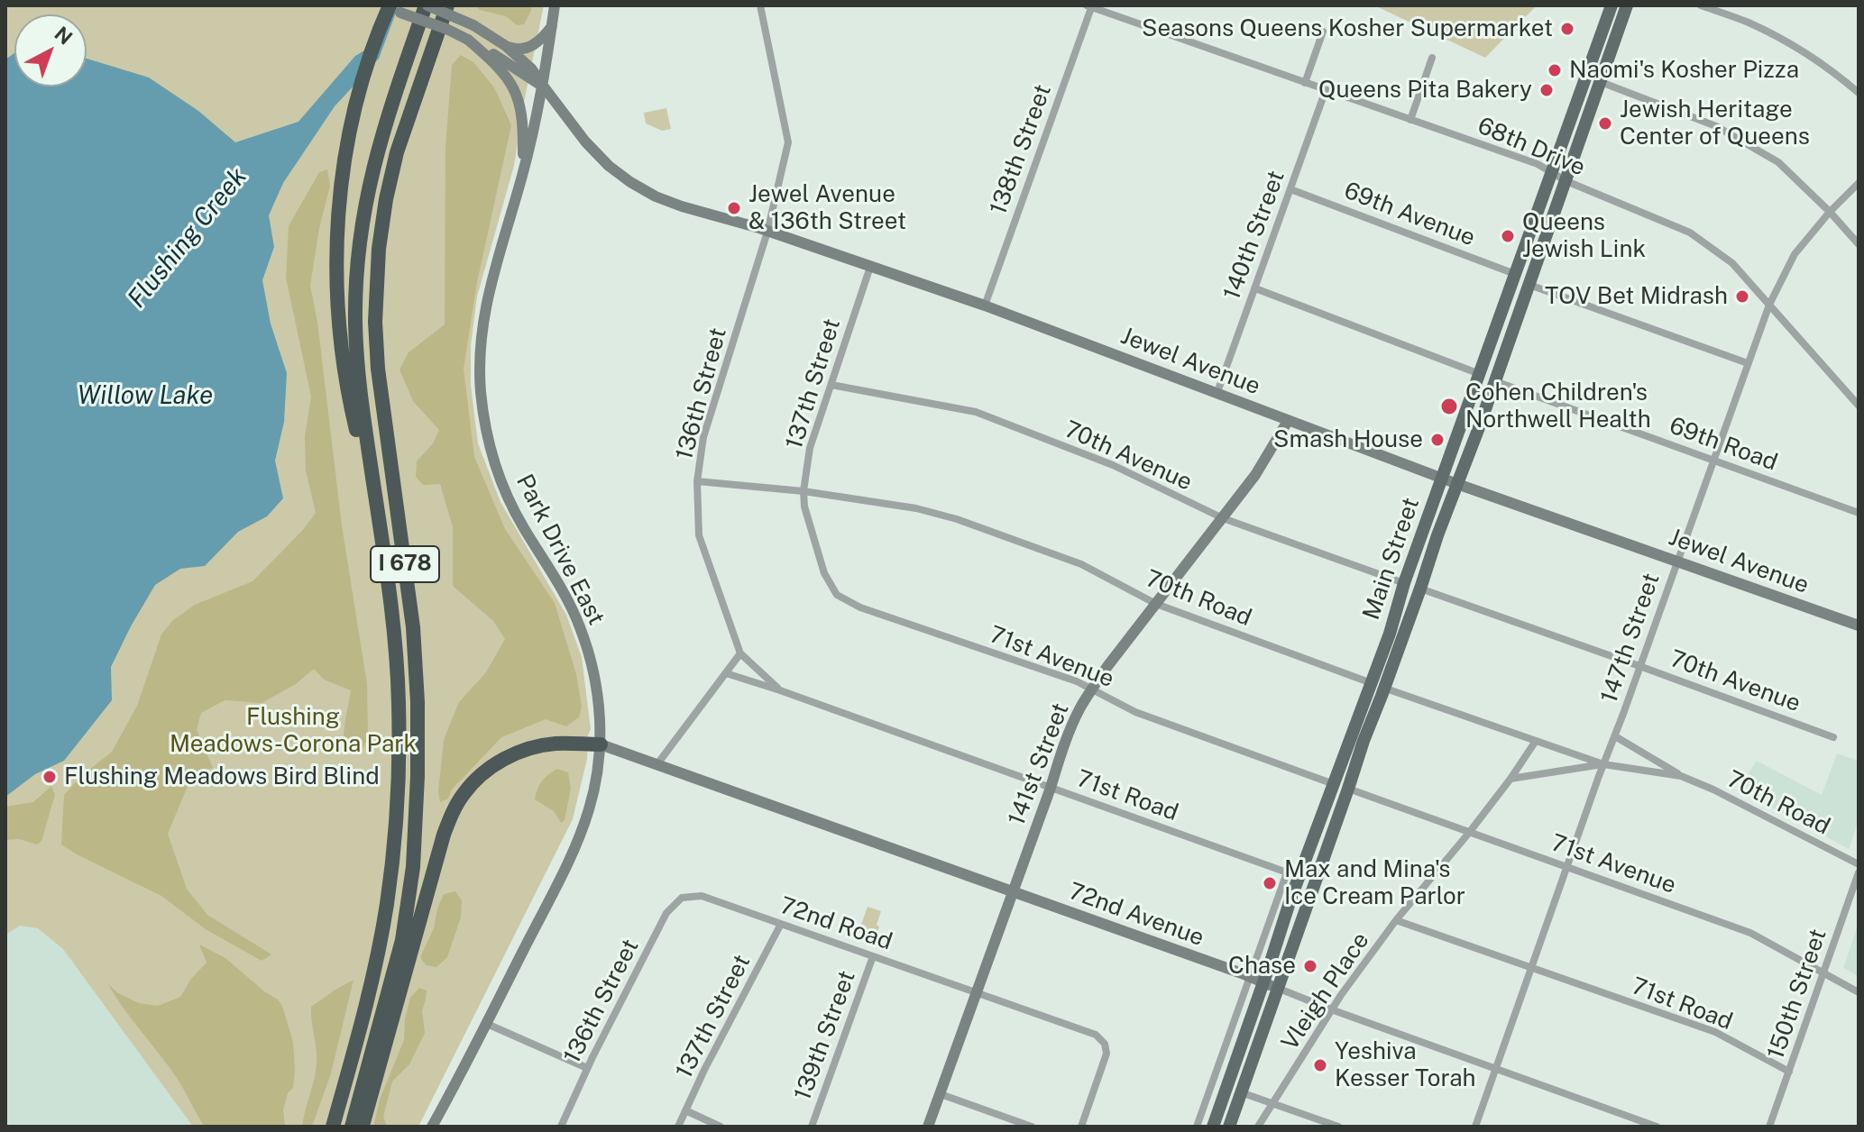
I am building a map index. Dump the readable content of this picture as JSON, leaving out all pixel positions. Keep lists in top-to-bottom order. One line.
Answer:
{"streets":{"highway":["I 678"],"main road":["Main Street"],"street":["68th Drive","138th Street","69th Avenue","140th Street","Jewel Avenue","137th Street","136th Street","69th Road","70th Avenue","Park Drive East","70th Road","147th Street","71st Avenue","141st Street","71st Road","72nd Avenue","72nd Road","Vleigh Place","150th Street","139th Street"]},"crossings":[["68th Drive","138th Street"],["68th Drive","140th Street"],["68th Drive","Main Street"],["68th Drive","147th Street"],["138th Street","Jewel Avenue"],["69th Avenue","140th Street"],["69th Avenue","Main Street"],["140th Street","Jewel Avenue"],["Jewel Avenue","137th Street"],["Jewel Avenue","136th Street"],["Jewel Avenue","Park Drive East"],["Jewel Avenue","Main Street"],["Jewel Avenue","I 678"],["Jewel Avenue","147th Street"],["Jewel Avenue","141st Street"],["137th Street","70th Avenue"],["137th Street","70th Road"],["137th Street","71st Avenue"],["137th Street","72nd Road"],["136th Street","70th Road"],["136th Street","71st Road"],["136th Street","72nd Road"],["69th Road","Main Street"],["69th Road","147th Street"],["70th Avenue","Main Street"],["70th Avenue","147th Street"],["70th Avenue","141st Street"],["Park Drive East","72nd Avenue"],["Main Street","70th Road"],["Main Street","71st Avenue"],["Main Street","71st Road"],["Main Street","72nd Avenue"],["70th Road","147th Street"],["70th Road","141st Street"],["70th Road","Vleigh Place"],["147th Street","71st Avenue"],["147th Street","71st Road"],["147th Street","72nd Avenue"],["71st Avenue","141st Street"],["71st Avenue","Vleigh Place"],["71st Avenue","150th Street"],["141st Street","71st Road"],["141st Street","72nd Avenue"],["141st Street","72nd Road"],["71st Road","Vleigh Place"],["71st Road","150th Street"],["72nd Avenue","Vleigh Place"],["72nd Road","139th Street"]],"water":["Flushing Creek","Willow Lake"],"parks":["Flushing Meadows-Corona Park"],"places":["Seasons Queens Kosher Supermarket","Naomi's Kosher Pizza","Queens Pita Bakery","Jewish Heritage Center of Queens","Jewel Avenue & 136th Street","Queens Jewish Link","TOV Bet Midrash","Cohen Children's Northwell Health","Smash House","Flushing Meadows Bird Blind","Max and Mina's Ice Cream Parlor","Chase","Yeshiva Kesser Torah"],"north":"top right"}
